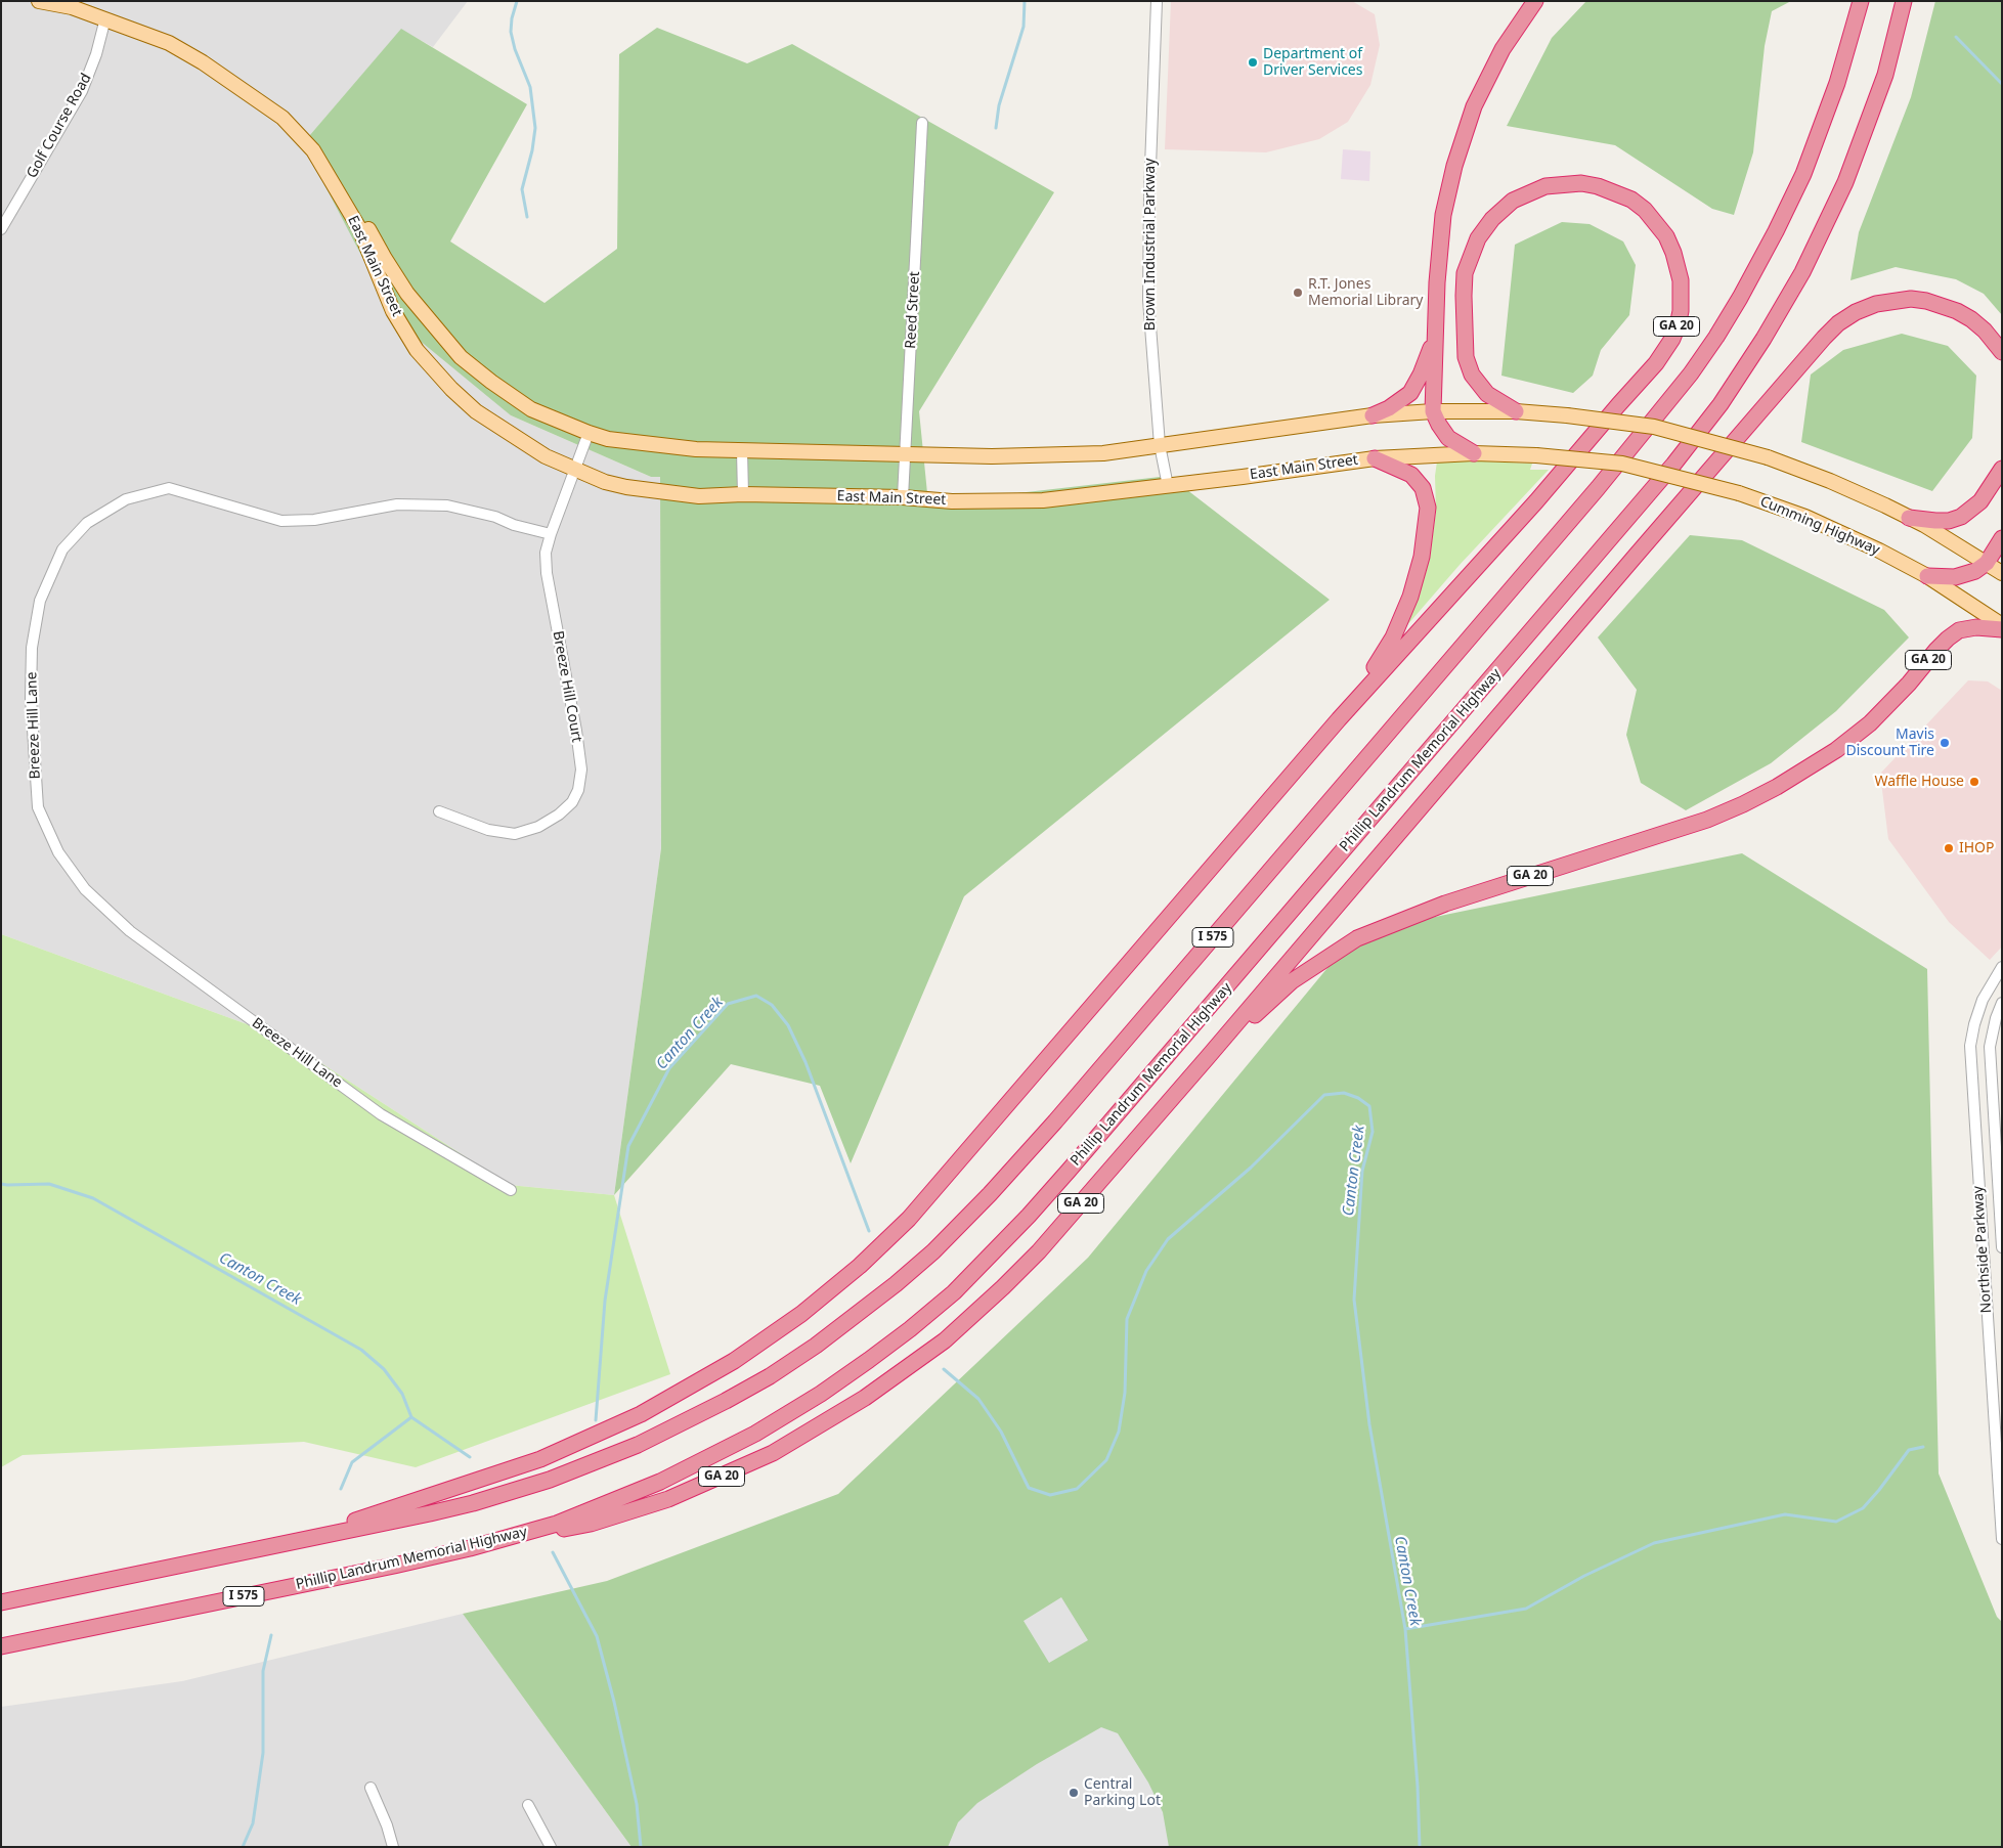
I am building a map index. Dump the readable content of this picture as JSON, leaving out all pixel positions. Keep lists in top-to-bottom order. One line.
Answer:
{"streets":{"highway":["GA 20","Phillip Landrum Memorial Highway","I 575"],"main road":["East Main Street","Cumming Highway"],"street":["Golf Course Road","Brown Industrial Parkway","Reed Street","Breeze Hill Court","Breeze Hill Lane","Northside Parkway"]},"crossings":[["Golf Course Road","East Main Street"],["Brown Industrial Parkway","East Main Street"],["East Main Street","Reed Street"],["East Main Street","GA 20"],["East Main Street","Cumming Highway"],["East Main Street","Breeze Hill Court"],["GA 20","Phillip Landrum Memorial Highway"],["GA 20","I 575"],["Breeze Hill Court","Breeze Hill Lane"]],"water":["Canton Creek"],"places":["Department of Driver Services","R.T. Jones Memorial Library","Mavis Discount Tire","Waffle House","IHOP","Central Parking Lot"]}
